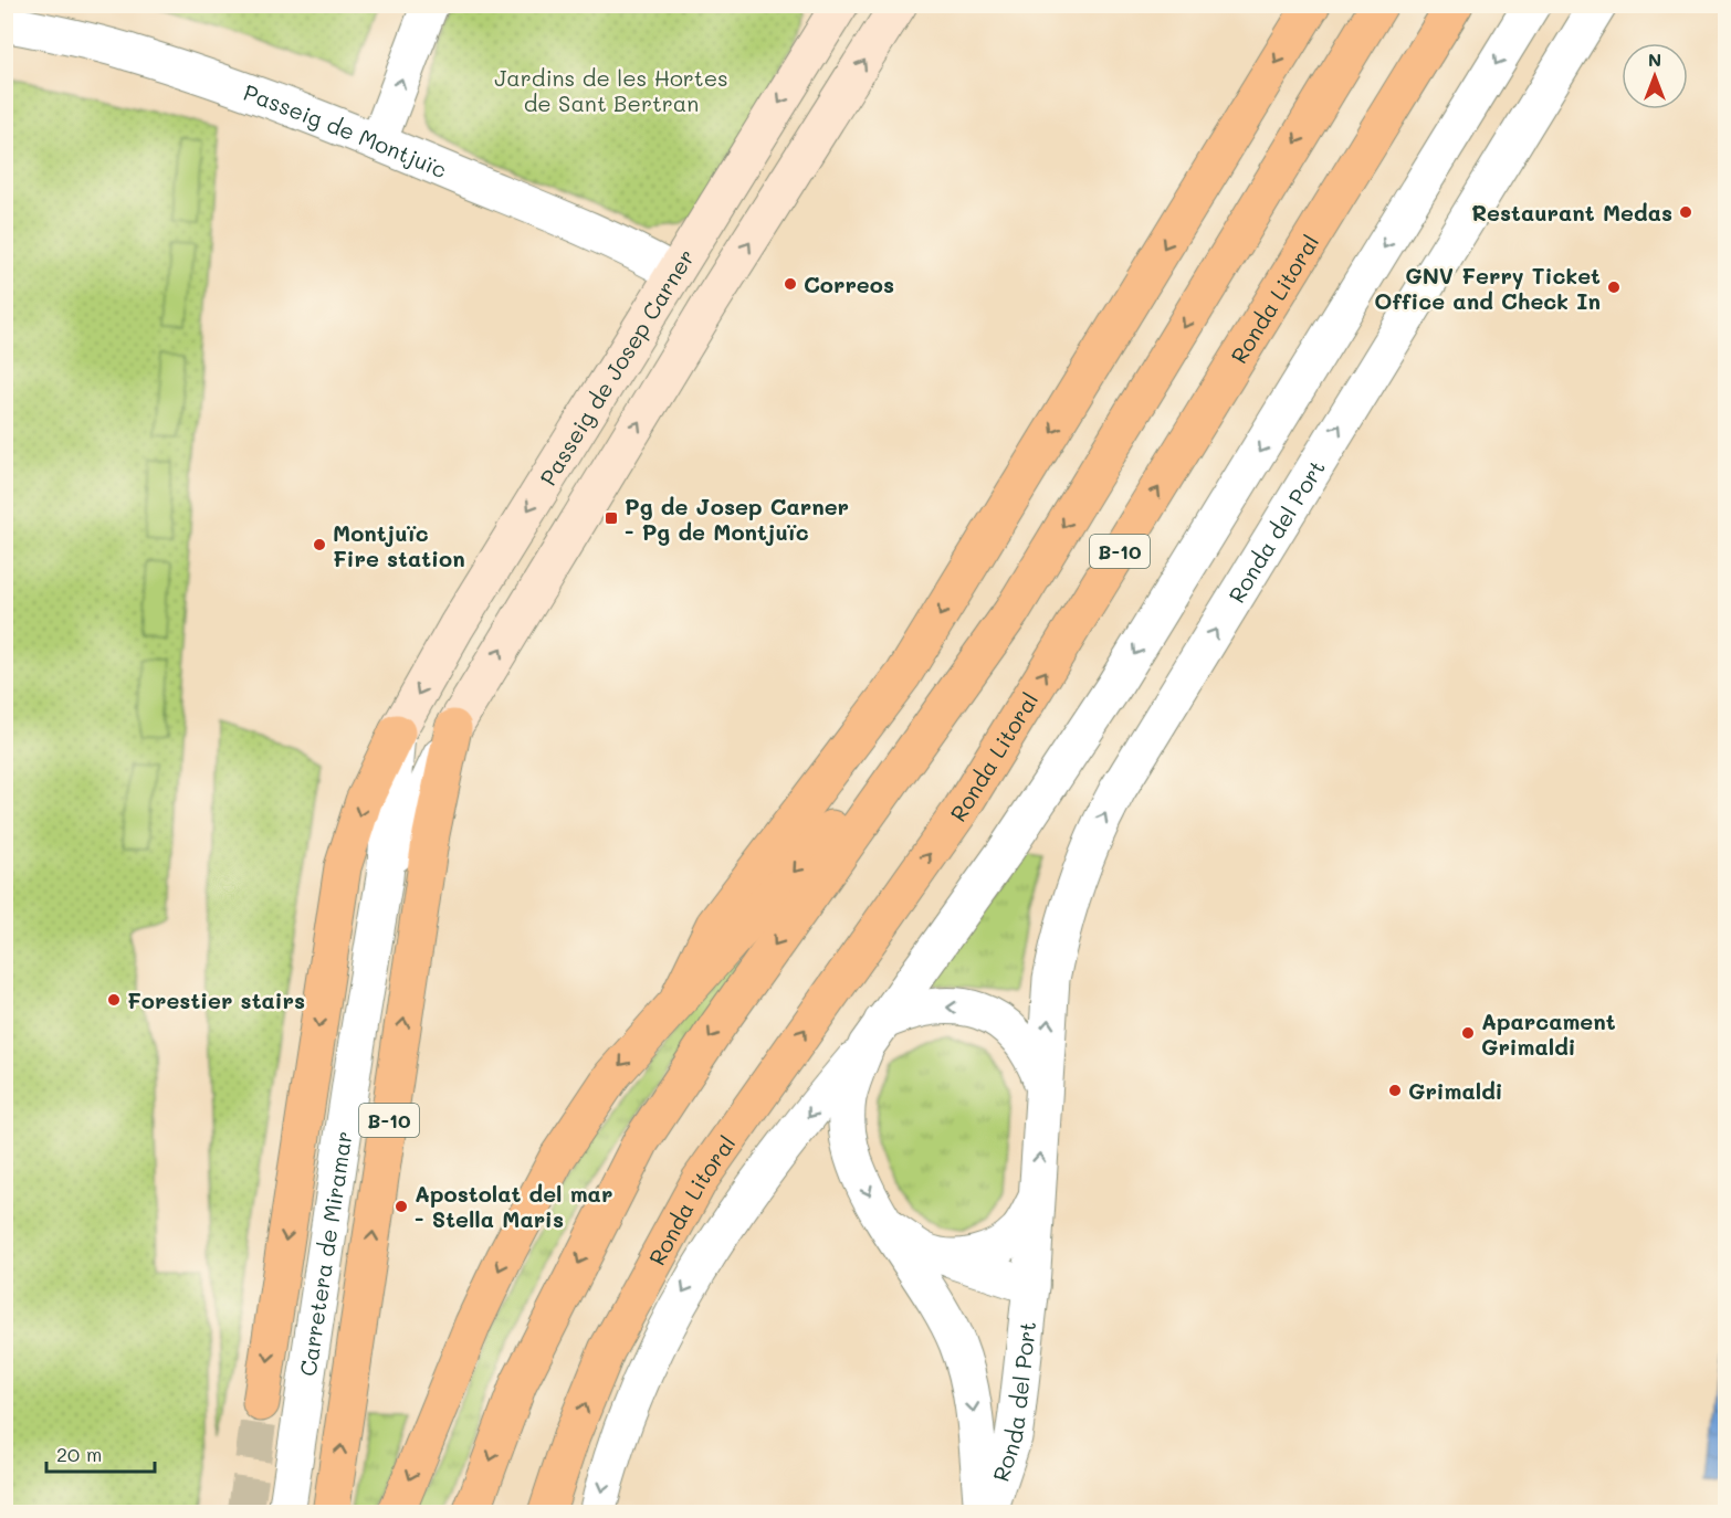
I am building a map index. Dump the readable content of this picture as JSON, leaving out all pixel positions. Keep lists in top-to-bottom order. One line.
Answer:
{"streets":{"highway":["Ronda Litoral","B-10"],"main road":["Passeig de Josep Carner"],"street":["Passeig de Montjuïc","Ronda del Port","Carretera de Miramar"]},"crossings":[["Passeig de Montjuïc","Passeig de Josep Carner"],["Passeig de Josep Carner","Carretera de Miramar"],["B-10","Carretera de Miramar"]],"parks":["Jardins de les Hortes de Sant Bertran"],"places":{"other":["Restaurant Medas","Correos","GNV Ferry Ticket Office and Check In","Montjuïc Fire station","Forestier stairs","Aparcament Grimaldi","Grimaldi","Apostolat del mar - Stella Maris"],"transit":["Pg de Josep Carner - Pg de Montjuïc"]},"scale_bar":"20 m","north":"top"}
